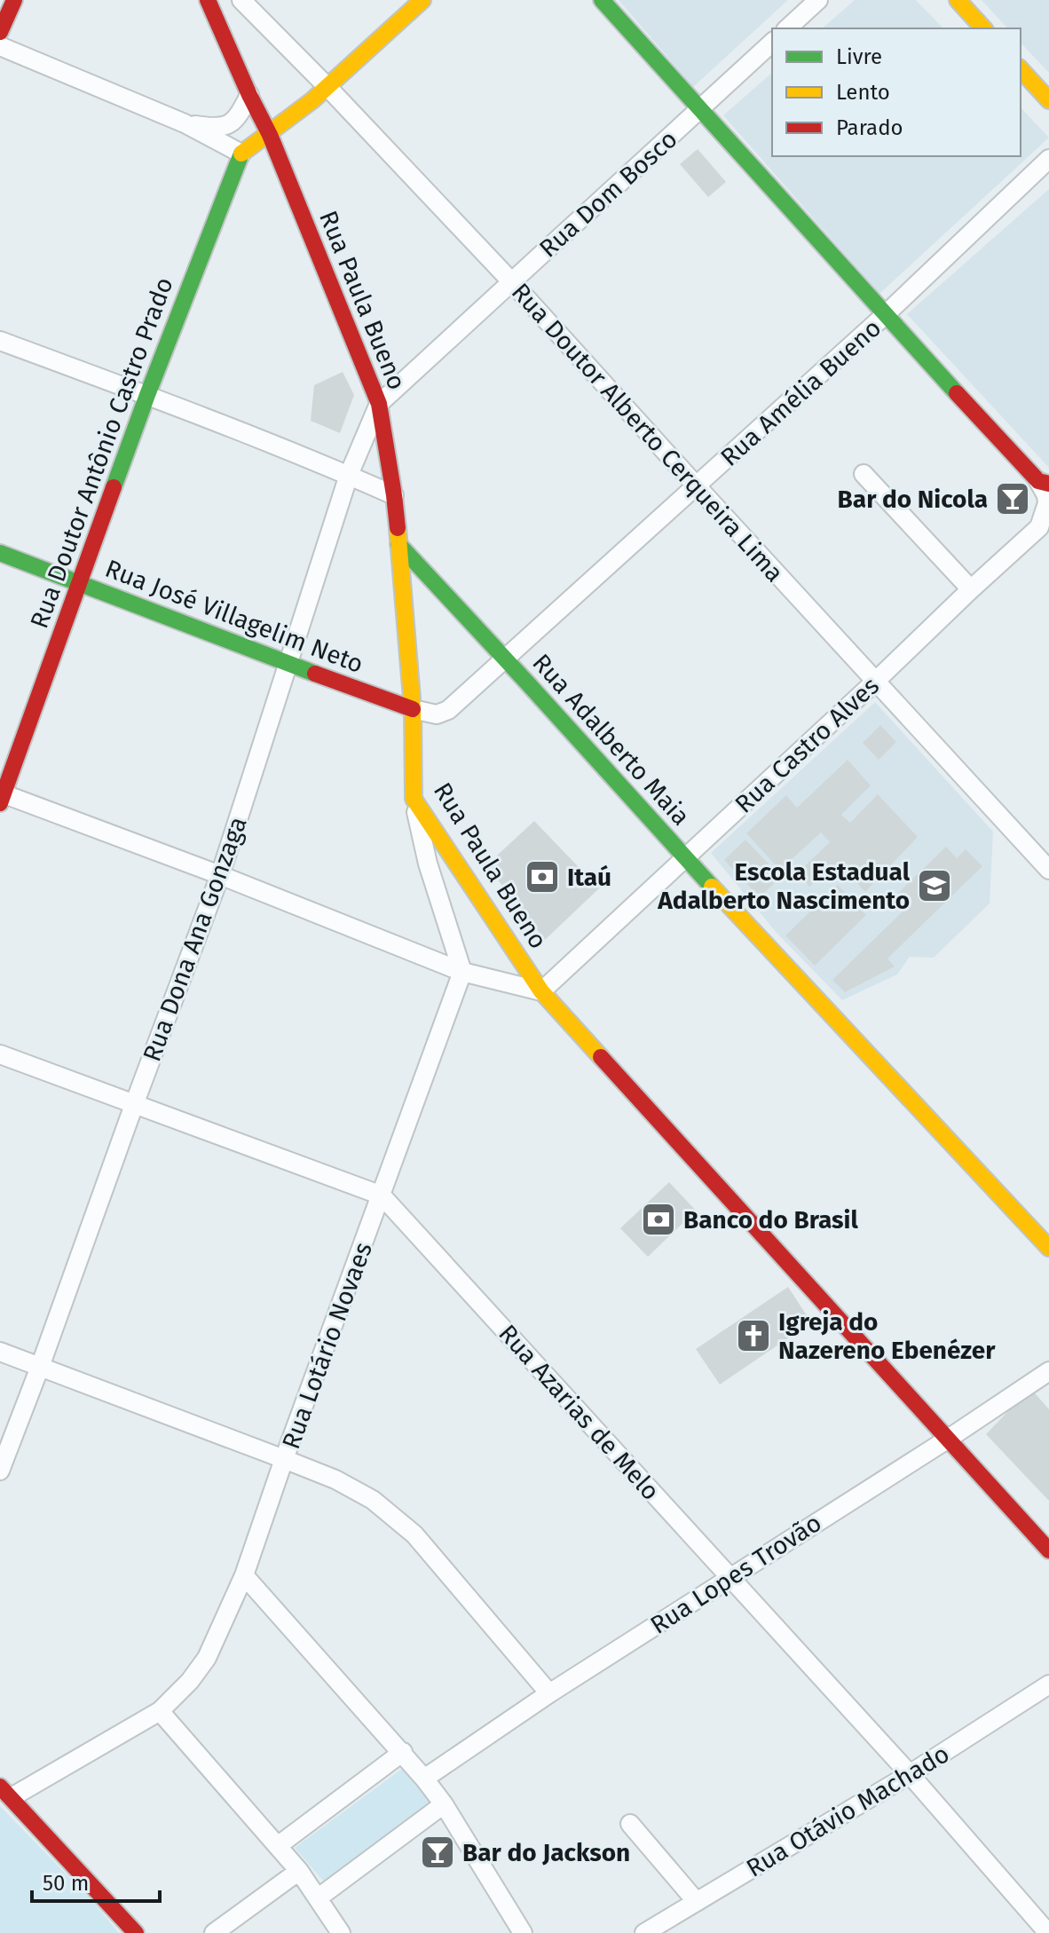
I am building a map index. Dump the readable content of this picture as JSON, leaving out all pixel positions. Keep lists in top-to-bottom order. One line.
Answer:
{"streets":{"main road":["Rua Paula Bueno","Rua Doutor Antônio Castro Prado","Rua José Villagelim Neto","Rua Adalberto Maia"],"street":["Rua Dom Bosco","Rua Amélia Bueno","Rua Doutor Alberto Cerqueira Lima","Rua Castro Alves","Rua Dona Ana Gonzaga","Rua Lotário Novaes","Rua Azarias de Melo","Rua Lopes Trovão","Rua Otávio Machado"]},"crossings":[["Rua Dom Bosco","Rua Paula Bueno"],["Rua Dom Bosco","Rua Doutor Alberto Cerqueira Lima"],["Rua Dom Bosco","Rua Dona Ana Gonzaga"],["Rua Paula Bueno","Rua Amélia Bueno"],["Rua Paula Bueno","Rua José Villagelim Neto"],["Rua Paula Bueno","Rua Adalberto Maia"],["Rua Paula Bueno","Rua Castro Alves"],["Rua Paula Bueno","Rua Dona Ana Gonzaga"],["Rua Paula Bueno","Rua Lopes Trovão"],["Rua Amélia Bueno","Rua Doutor Alberto Cerqueira Lima"],["Rua Amélia Bueno","Rua José Villagelim Neto"],["Rua Amélia Bueno","Rua Adalberto Maia"],["Rua Doutor Alberto Cerqueira Lima","Rua Castro Alves"],["Rua Doutor Antônio Castro Prado","Rua José Villagelim Neto"],["Rua José Villagelim Neto","Rua Dona Ana Gonzaga"],["Rua Adalberto Maia","Rua Castro Alves"],["Rua Dona Ana Gonzaga","Rua Azarias de Melo"],["Rua Lotário Novaes","Rua Azarias de Melo"],["Rua Azarias de Melo","Rua Lopes Trovão"],["Rua Azarias de Melo","Rua Otávio Machado"]],"places":{"bar":["Bar do Nicola","Bar do Jackson"],"bank":["Itaú","Banco do Brasil"],"school or university":["Escola Estadual Adalberto Nascimento"],"church":["Igreja do Nazereno Ebenézer"]},"legend":["Livre","Lento","Parado"],"scale_bar":"50 m"}
